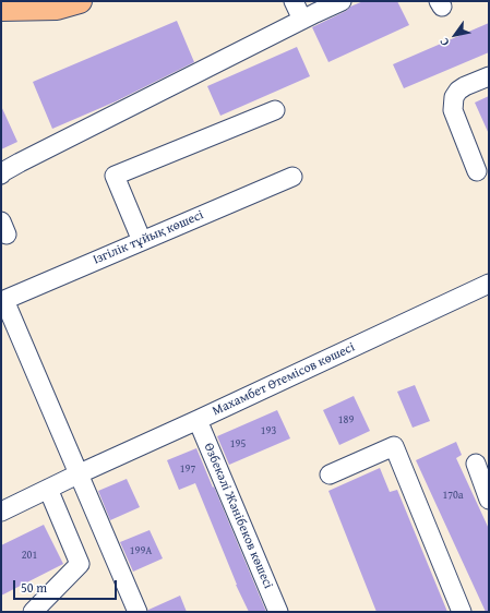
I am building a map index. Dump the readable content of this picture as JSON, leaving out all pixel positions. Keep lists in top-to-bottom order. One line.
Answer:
{"streets":{"street":["Ізгілік тұйық көшесі","Махамбет Өтемісов көшесі","Өзбекәлі Жәнібеков көшесі"]},"crossings":[["Ізгілік тұйық көшесі","Махамбет Өтемісов көшесі"],["Махамбет Өтемісов көшесі","Өзбекәлі Жәнібеков көшесі"]],"house_numbers":["189","193","195","197","170а","199А","201"],"scale_bar":"50 m","north":"bottom left"}
